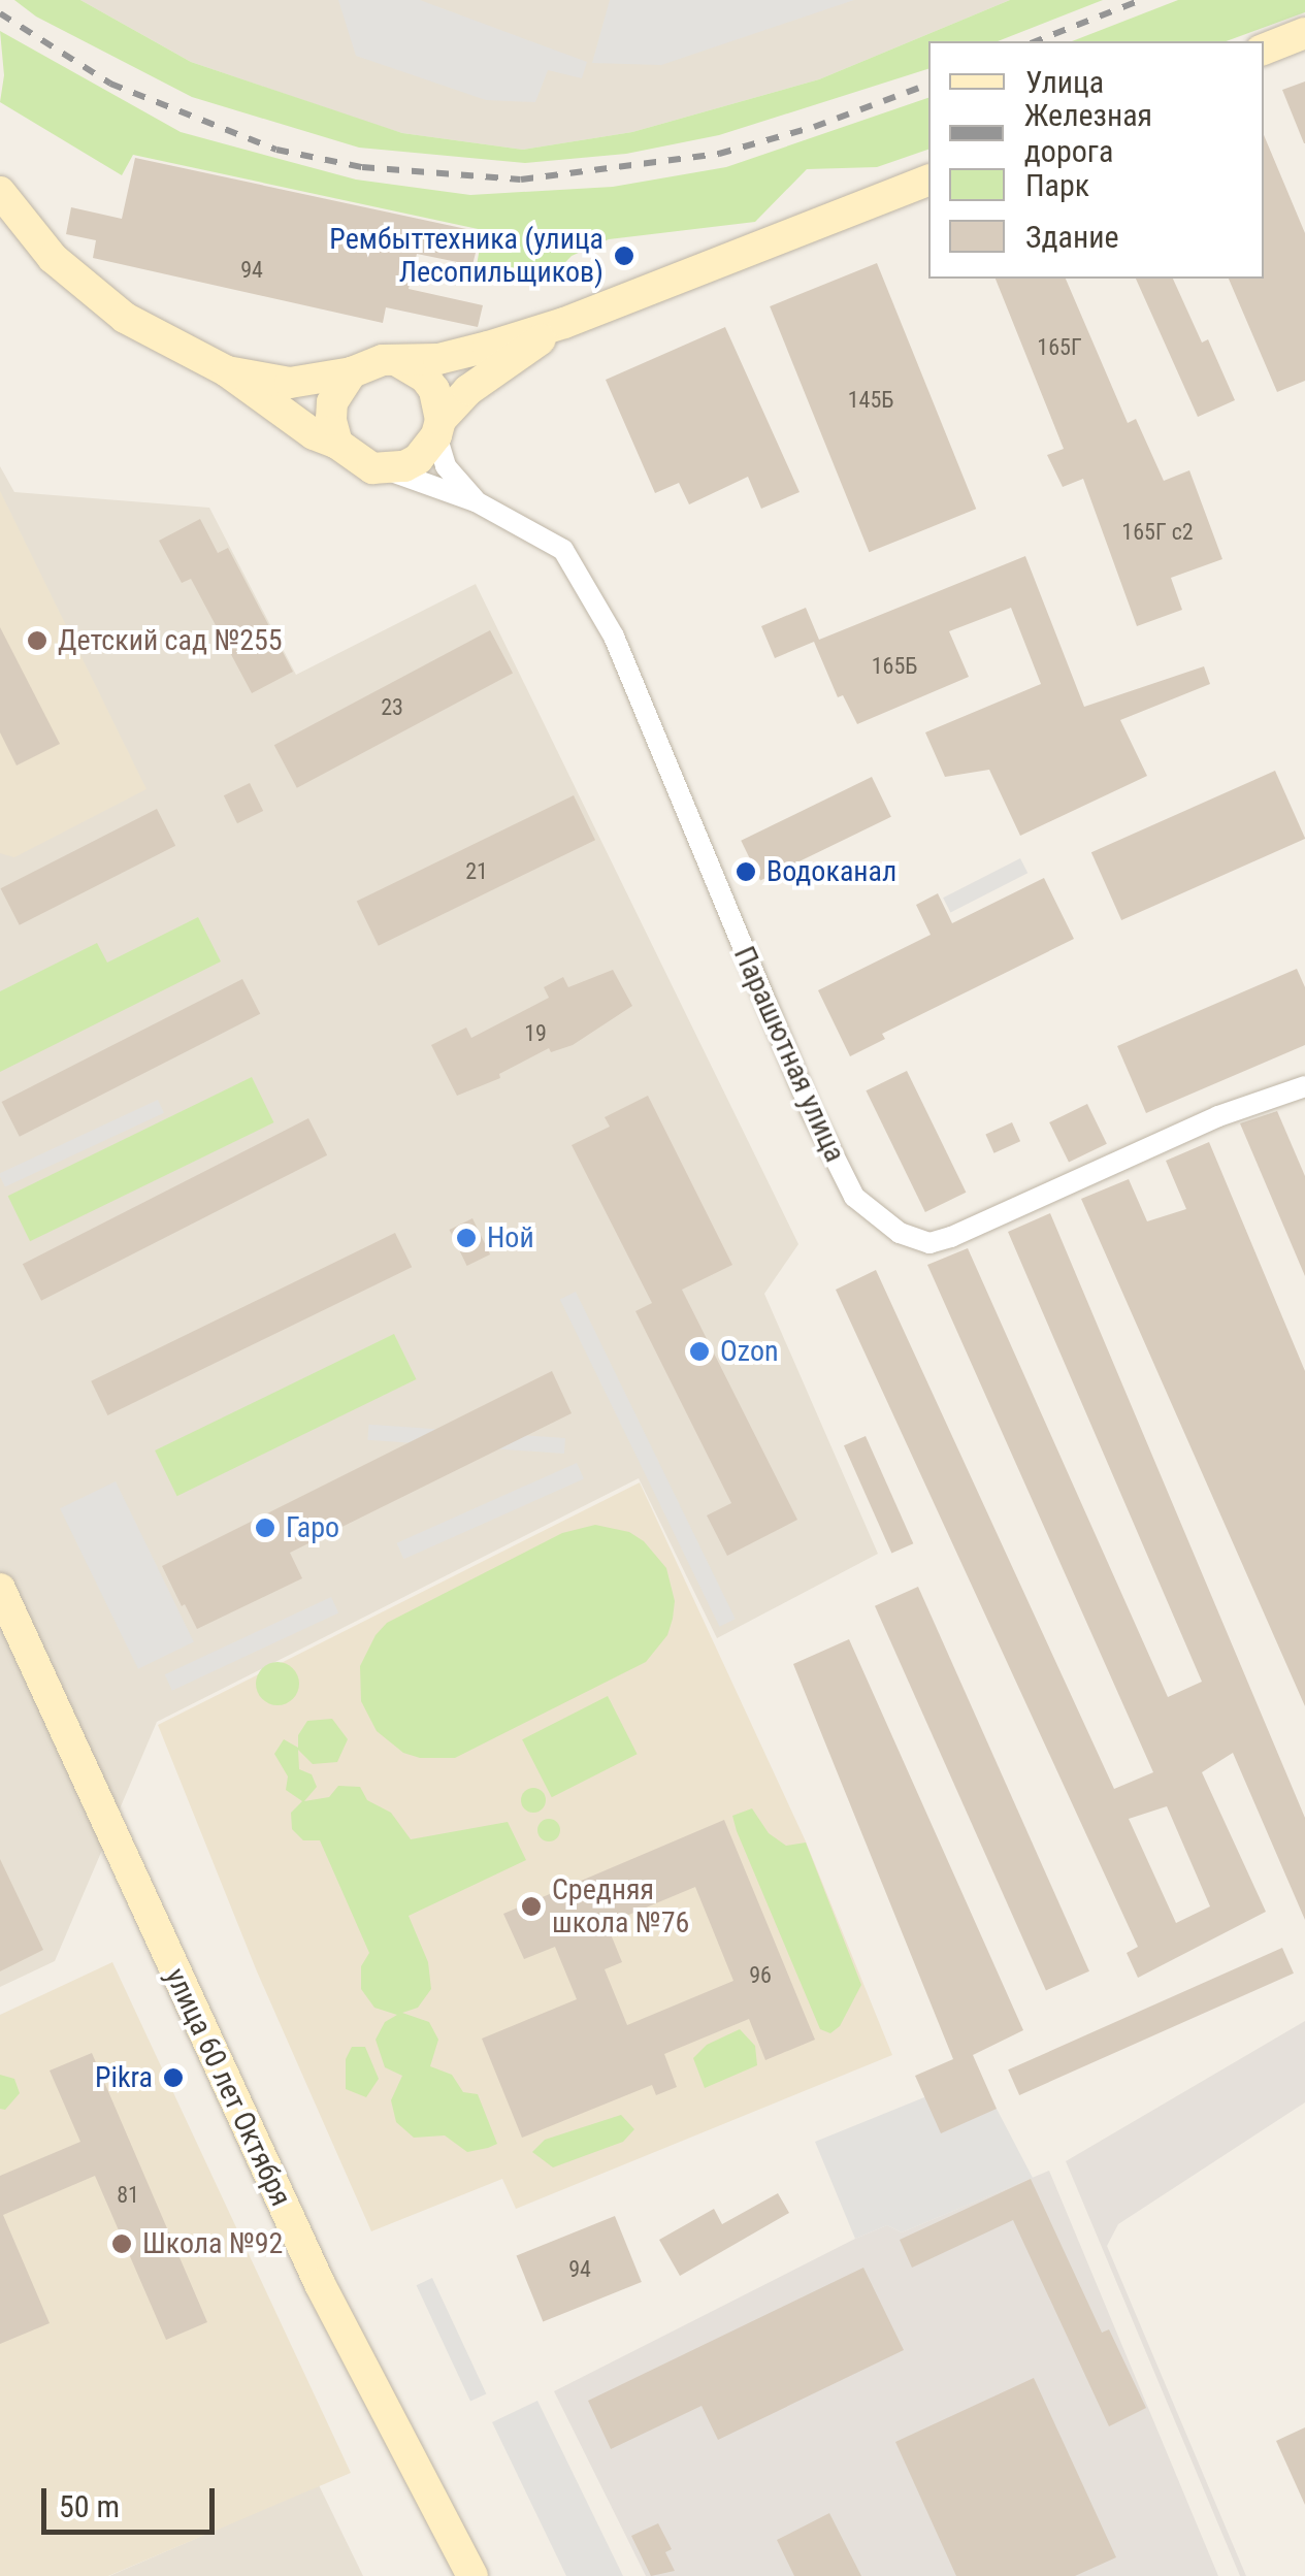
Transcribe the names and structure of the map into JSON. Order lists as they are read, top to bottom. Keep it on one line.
{"streets":{"main road":["улица 60 лет Октября"],"street":["Парашютная улица"]},"places":["Рембыттехника (улица Лесопильщиков)","Детский сад №255","Водоканал","Ной","Ozon","Гаро","Средняя школа №76","Pikra","Школа №92"],"house_numbers":["94","165Г","145Б","165Г с2","165Б","23","21","19","96","81","94"],"legend":["Улица","Железная дорога","Парк","Здание"],"scale_bar":"50 m"}
